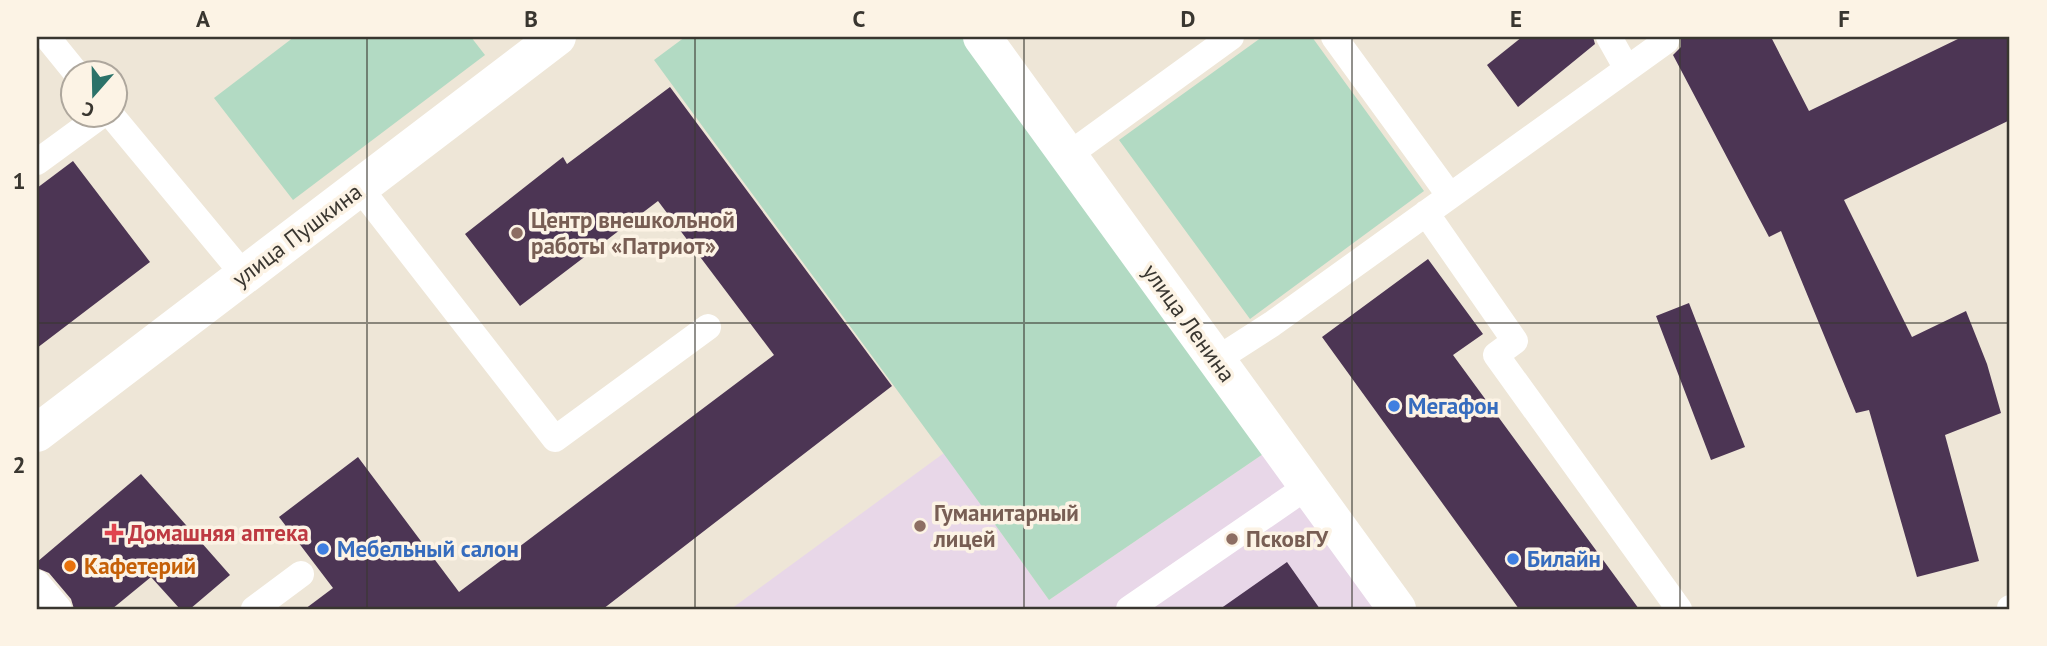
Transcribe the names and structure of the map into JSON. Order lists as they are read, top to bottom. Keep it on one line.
{"streets":{"street":["улица Пушкина","улица Ленина"]},"places":{"other":["Центр внешкольной работы «Патриот»","Мегафон","Гуманитарный лицей","ПсковГУ","Мебельный салон","Билайн","Кафетерий"],"health":["Домашняя аптека"]},"north":"bottom","grid":{"columns":["A","B","C","D","E","F"],"rows":["1","2"]}}
